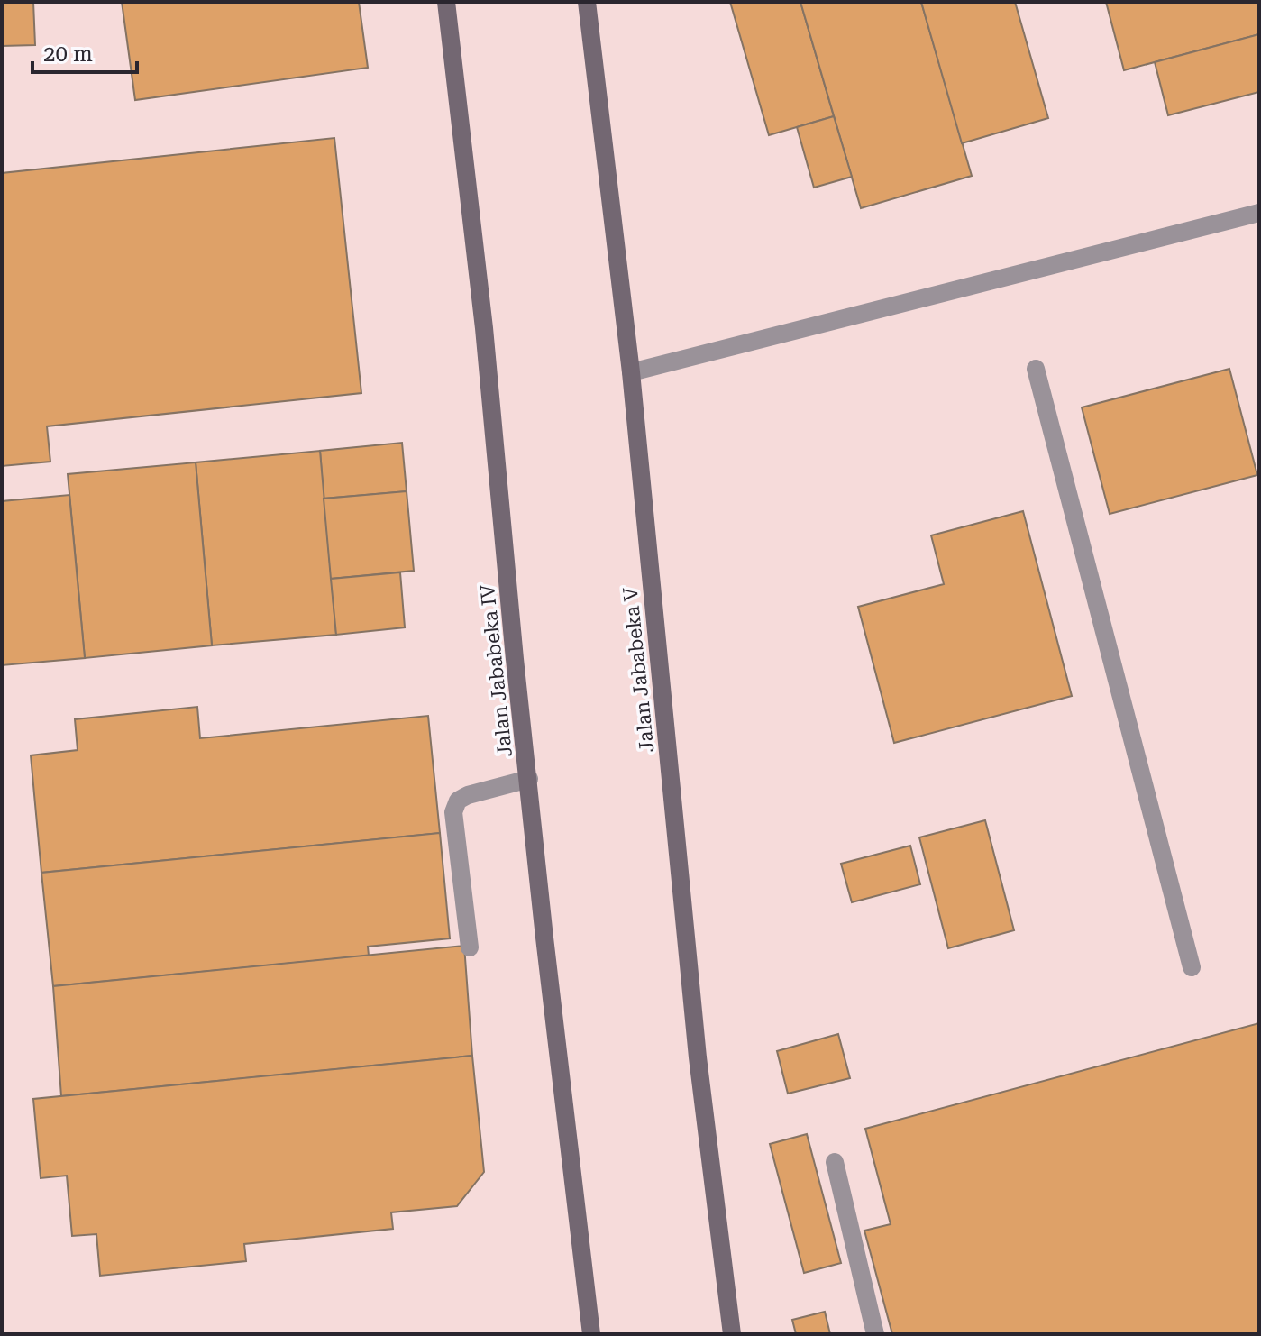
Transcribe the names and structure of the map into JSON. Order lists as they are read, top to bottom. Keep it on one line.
{"streets":{"street":["Jalan Jababeka V","Jalan Jababeka IV"]},"scale_bar":"20 m"}
